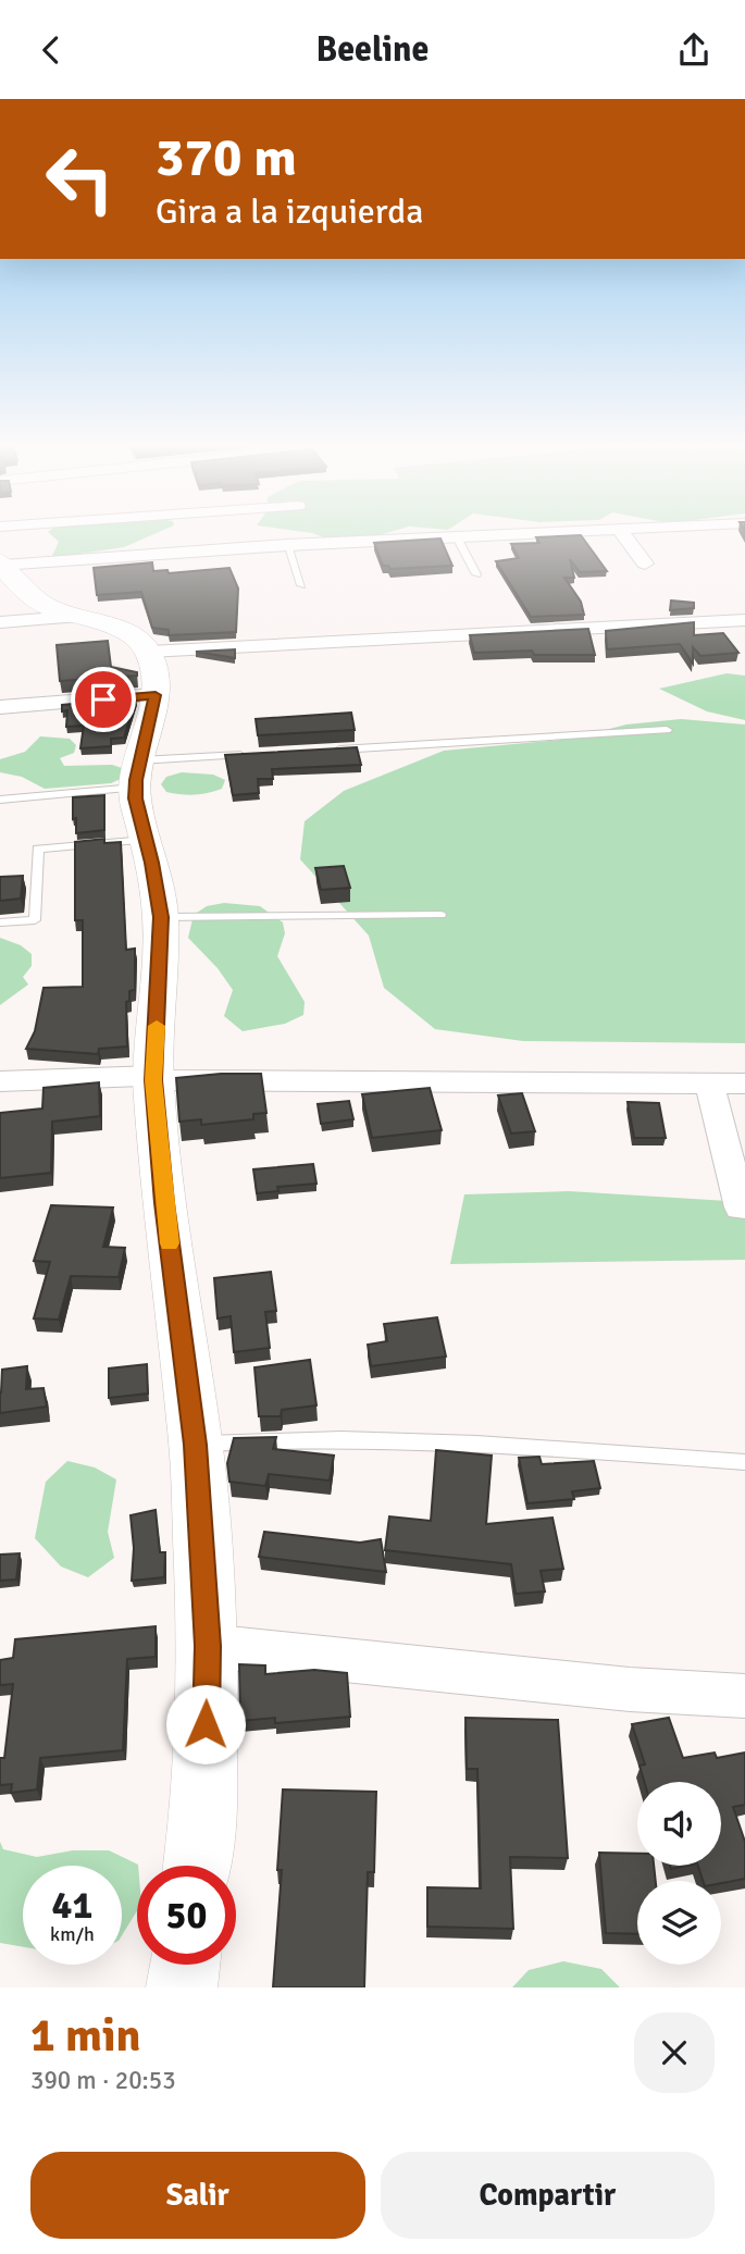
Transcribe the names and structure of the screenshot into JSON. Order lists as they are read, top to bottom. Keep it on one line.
{"page":{"header":"Beeline","turn":["370 m","Gira a la izquierda"],"speed":"41 km/h","limit":"50","heading":["1 min","390 m · 20:53"],"buttons":["Salir","Compartir"]}}
